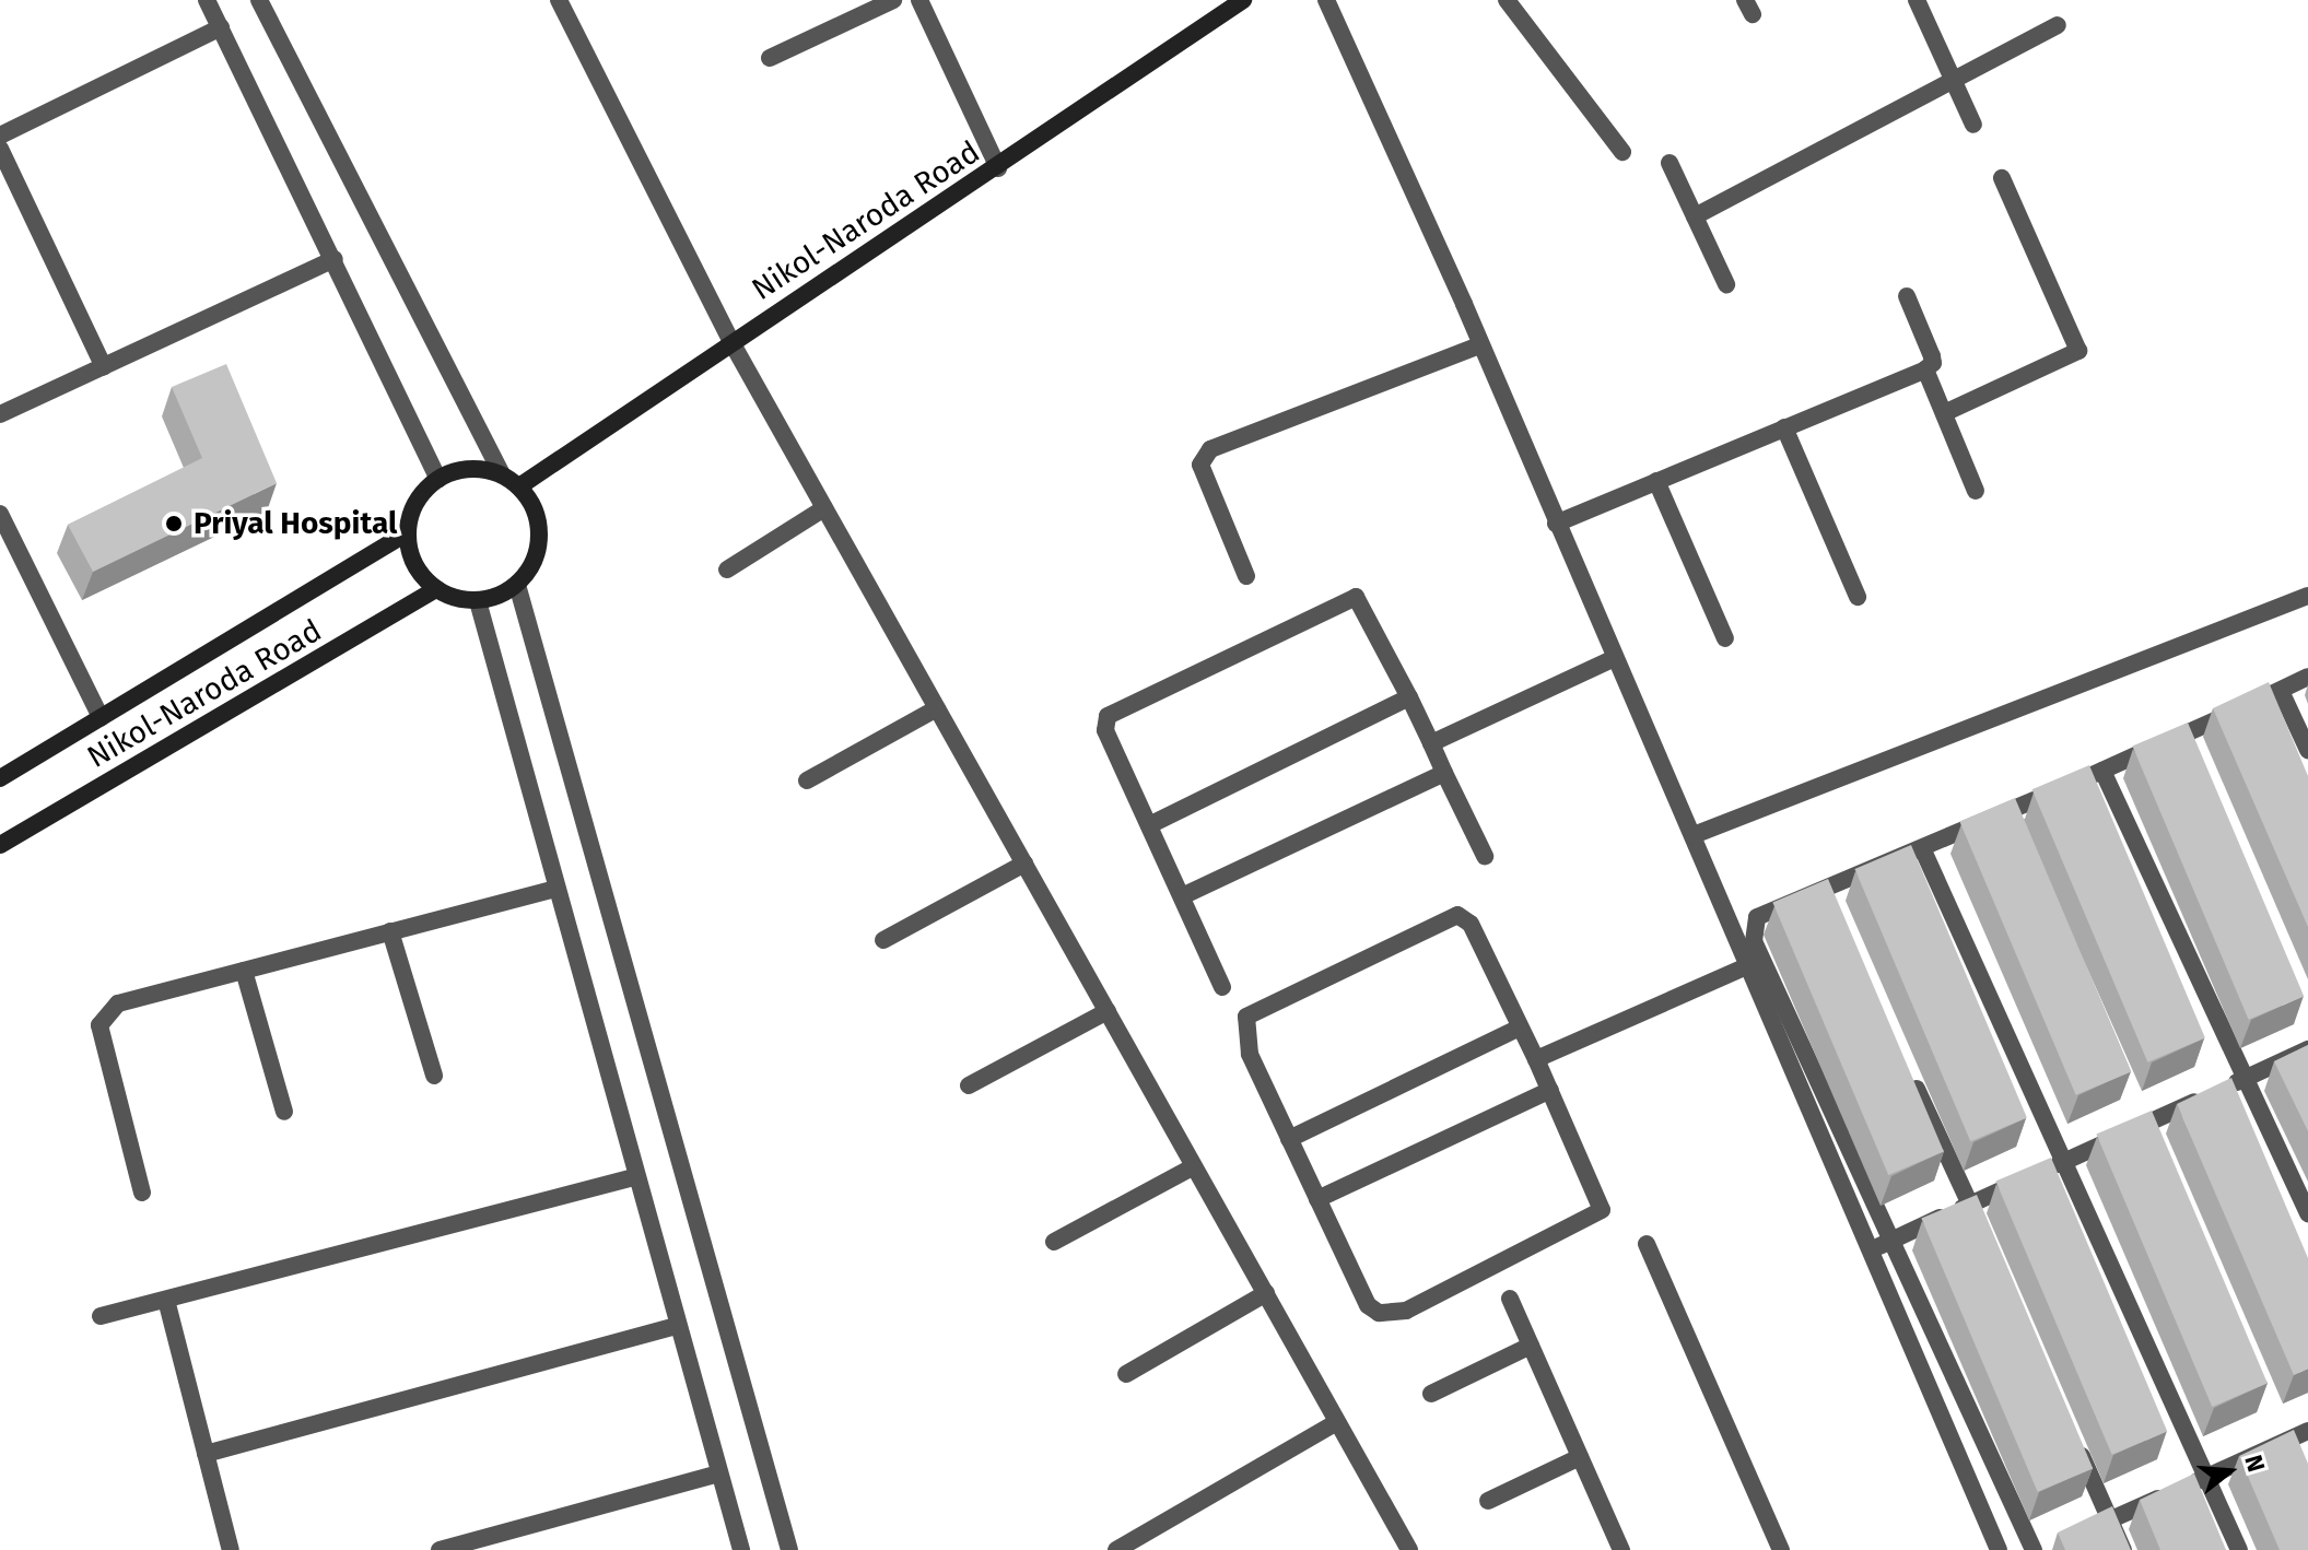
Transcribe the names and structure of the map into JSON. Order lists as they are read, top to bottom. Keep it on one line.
{"streets":{"main road":["Nikol-Naroda Road"]},"places":["Priyal Hospital"],"north":"right"}
